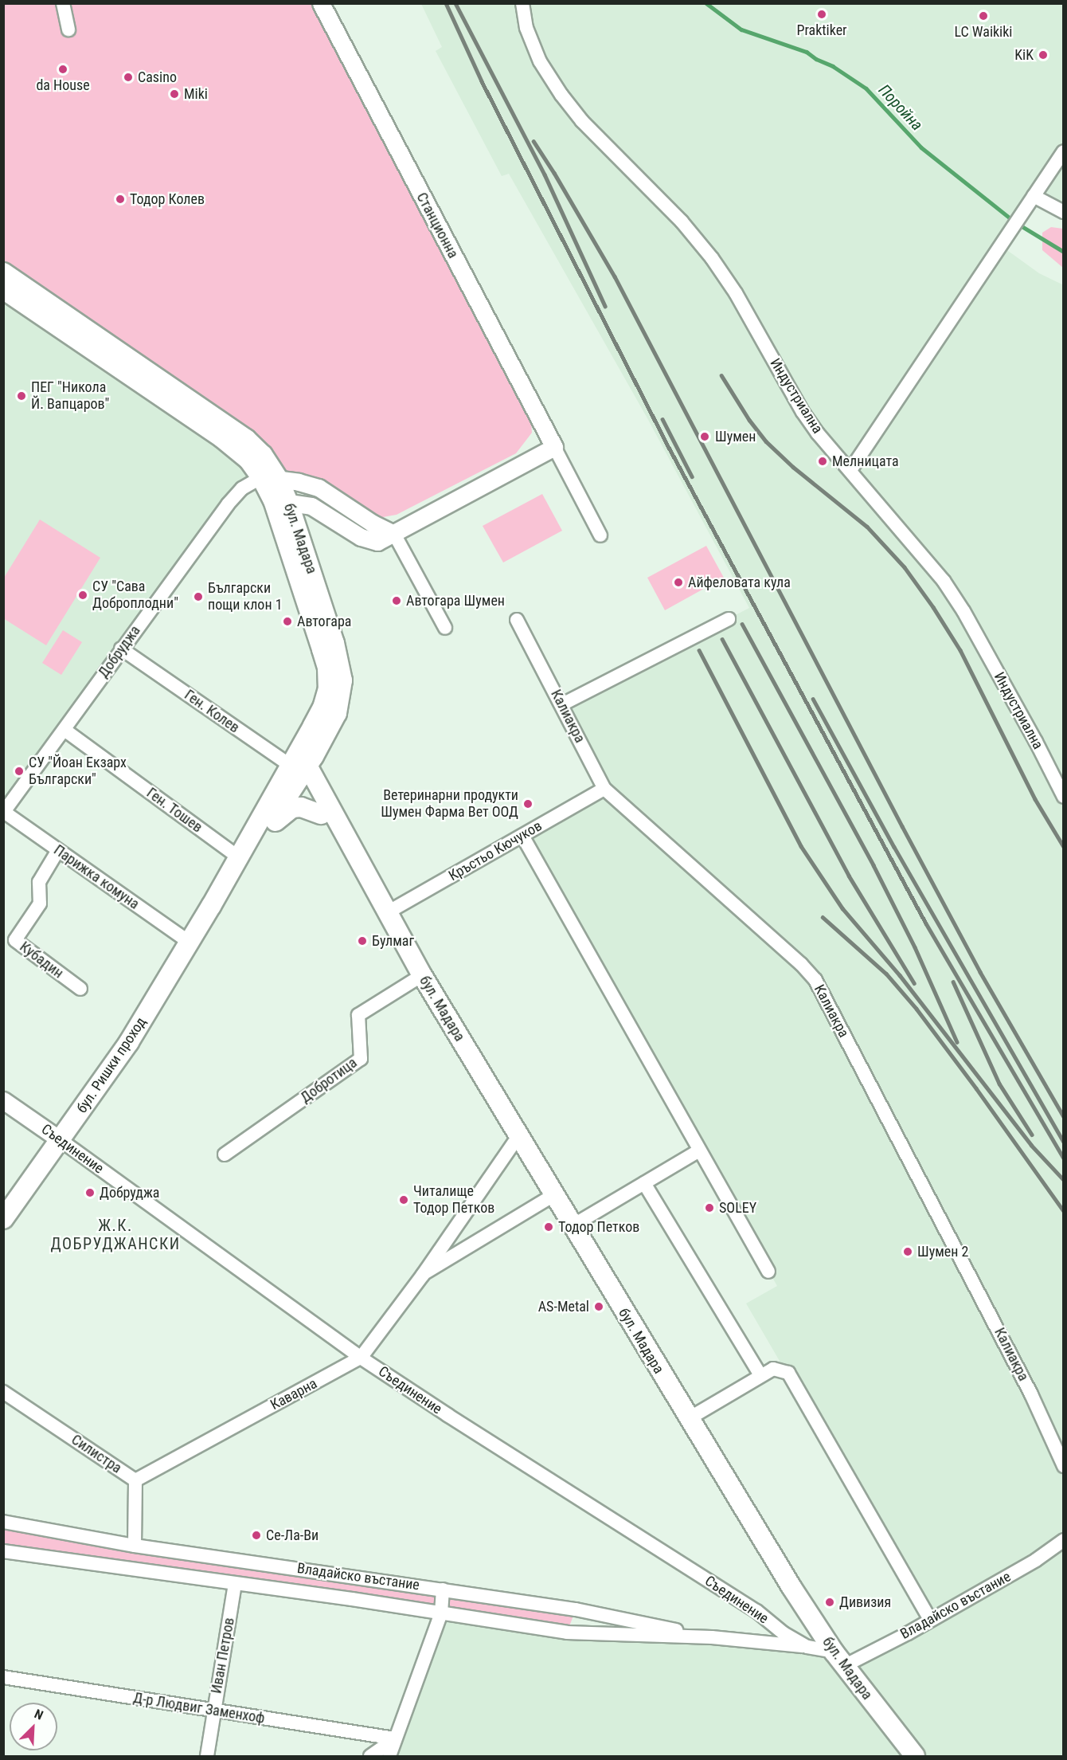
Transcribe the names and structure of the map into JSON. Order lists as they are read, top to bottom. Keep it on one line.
{"streets":{"main road":["бул. Мадара","бул. Ришки проход"],"street":["Станционна","Индустриална","Добруджа","Ген. Колев","Калиакра","Ген. Тошев","Кръстьо Кючуков","Парижка комуна","Кубадин","Добротица","Съединение","Каварна","Силистра","Владайско въстание","Иван Петров","Д-р Людвиг Заменхоф"]},"crossings":[["бул. Мадара","Добруджа"],["бул. Мадара","Ген. Колев"],["бул. Мадара","Кръстьо Кючуков"],["бул. Мадара","бул. Ришки проход"],["бул. Мадара","Добротица"],["бул. Мадара","Съединение"],["бул. Мадара","Каварна"],["бул. Мадара","Владайско въстание"],["Добруджа","Ген. Колев"],["Добруджа","Ген. Тошев"],["Добруджа","Парижка комуна"],["Ген. Колев","бул. Ришки проход"],["Калиакра","Кръстьо Кючуков"],["Ген. Тошев","бул. Ришки проход"],["Парижка комуна","Кубадин"],["Парижка комуна","бул. Ришки проход"],["бул. Ришки проход","Съединение"],["Съединение","Каварна"],["Съединение","Владайско въстание"],["Каварна","Силистра"],["Силистра","Владайско въстание"],["Владайско въстание","Иван Петров"],["Иван Петров","Д-р Людвиг Заменхоф"]],"districts":["Ж.К. ДОБРУДЖАНСКИ"],"water":["Поройна"],"places":["Praktiker","LC Waikiki","KiK","da House","Casino","Miki","Тодор Колев","ПЕГ \"Никола Й. Вапцаров\"","Шумен","Мелницата","Айфеловата кула","СУ \"Сава Доброплодни\"","Български пощи клон 1","Автогара Шумен","Автогара","СУ \"Йоан Екзарх Български\"","Ветеринарни продукти Шумен Фарма Вет ООД","Булмаг","Добруджа","Читалище Тодор Петков","SOLEY","Тодор Петков","Шумен 2","AS-Metal","Се-Ла-Ви","Дивизия"],"north":"top right"}
